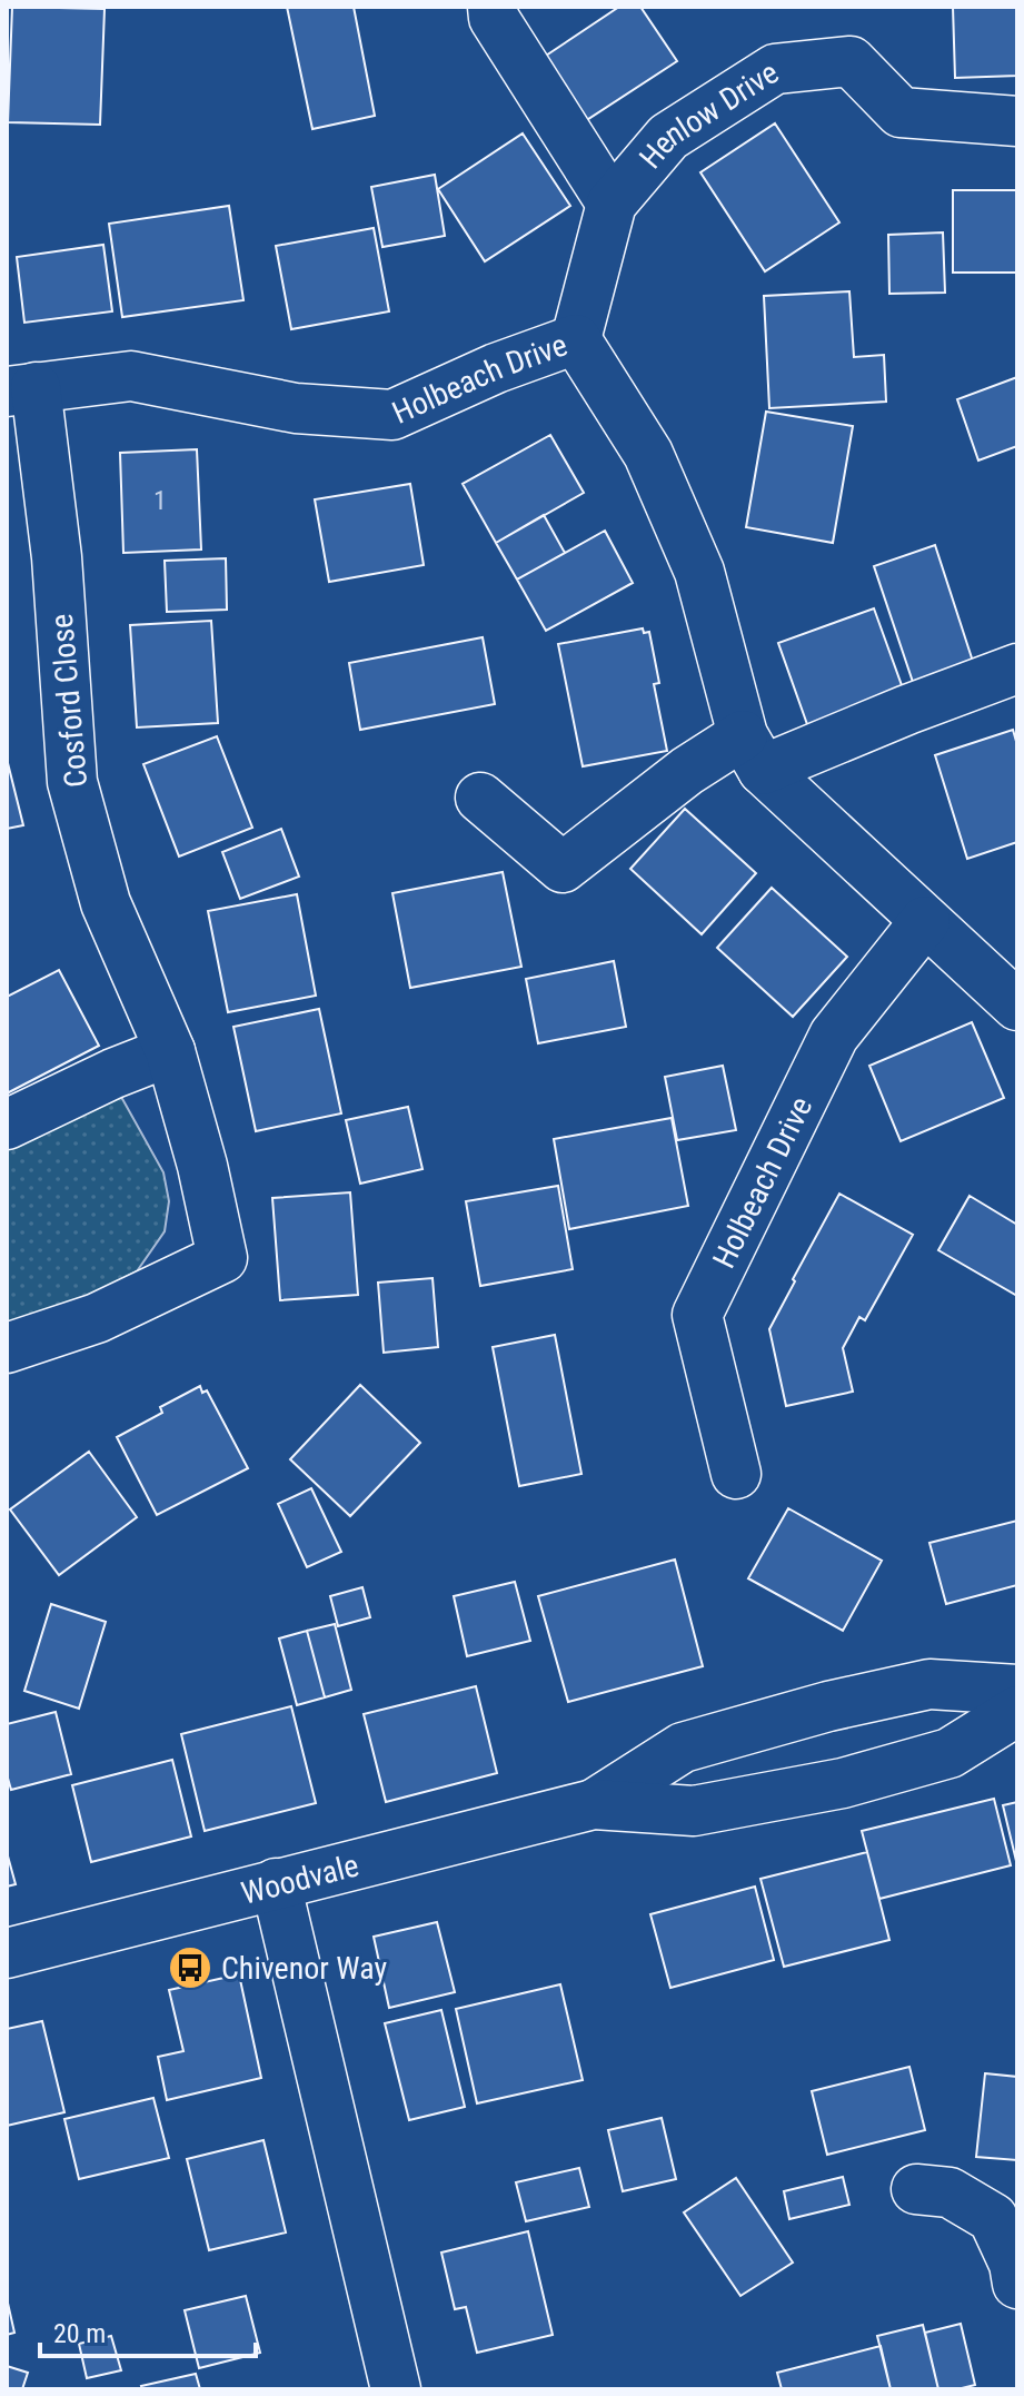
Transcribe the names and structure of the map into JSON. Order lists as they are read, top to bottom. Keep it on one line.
{"streets":{"street":["Henlow Drive","Holbeach Drive","Cosford Close","Woodvale"]},"crossings":[["Henlow Drive","Holbeach Drive"],["Holbeach Drive","Cosford Close"]],"places":{"bus stop":["Chivenor Way"]},"house_numbers":["1"],"scale_bar":"20 m"}
